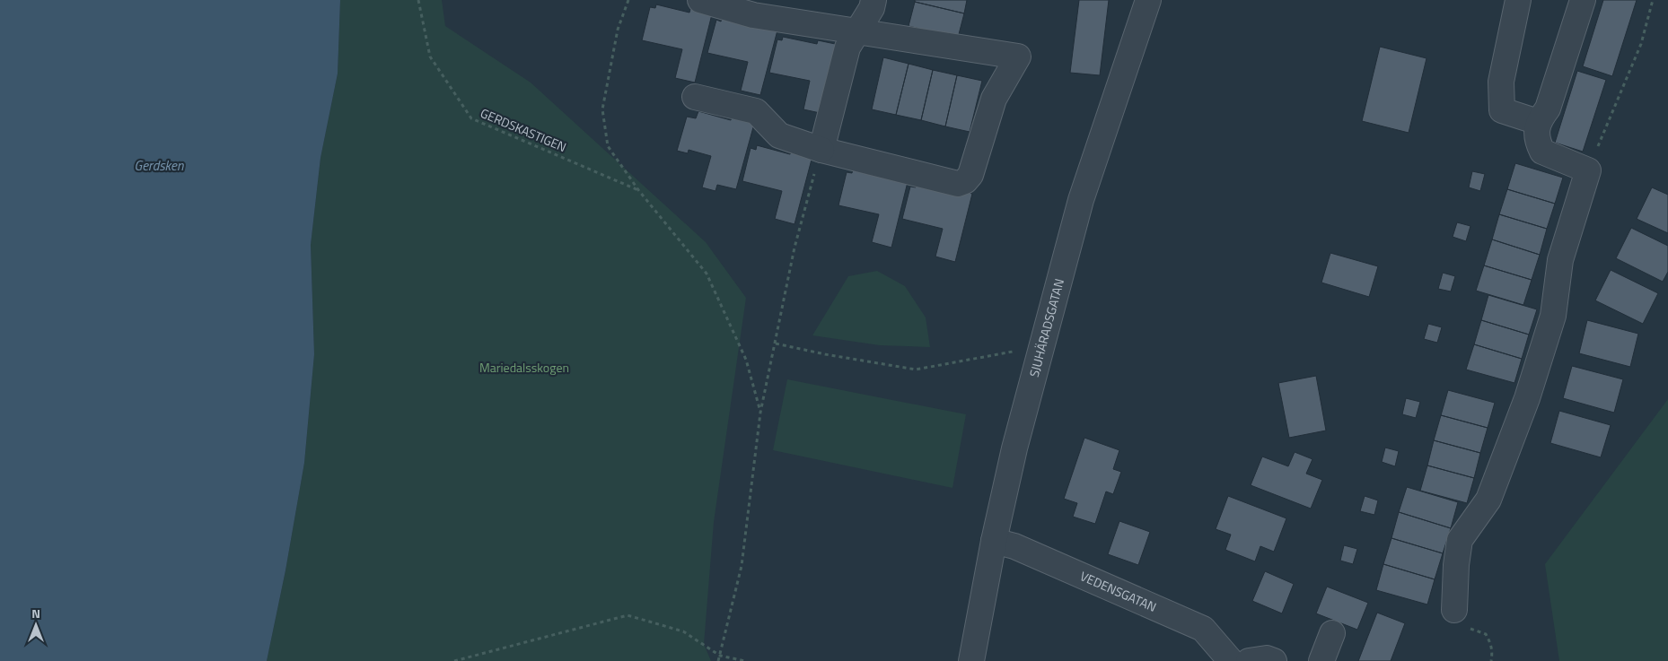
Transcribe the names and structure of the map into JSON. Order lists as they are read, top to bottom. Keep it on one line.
{"streets":{"street":["SJUHÄRADSGATAN","VEDENSGATAN"],"path":["GERDSKASTIGEN"]},"crossings":[["SJUHÄRADSGATAN","VEDENSGATAN"]],"water":["Gerdsken"],"parks":["Mariedalsskogen"],"north":"top"}
